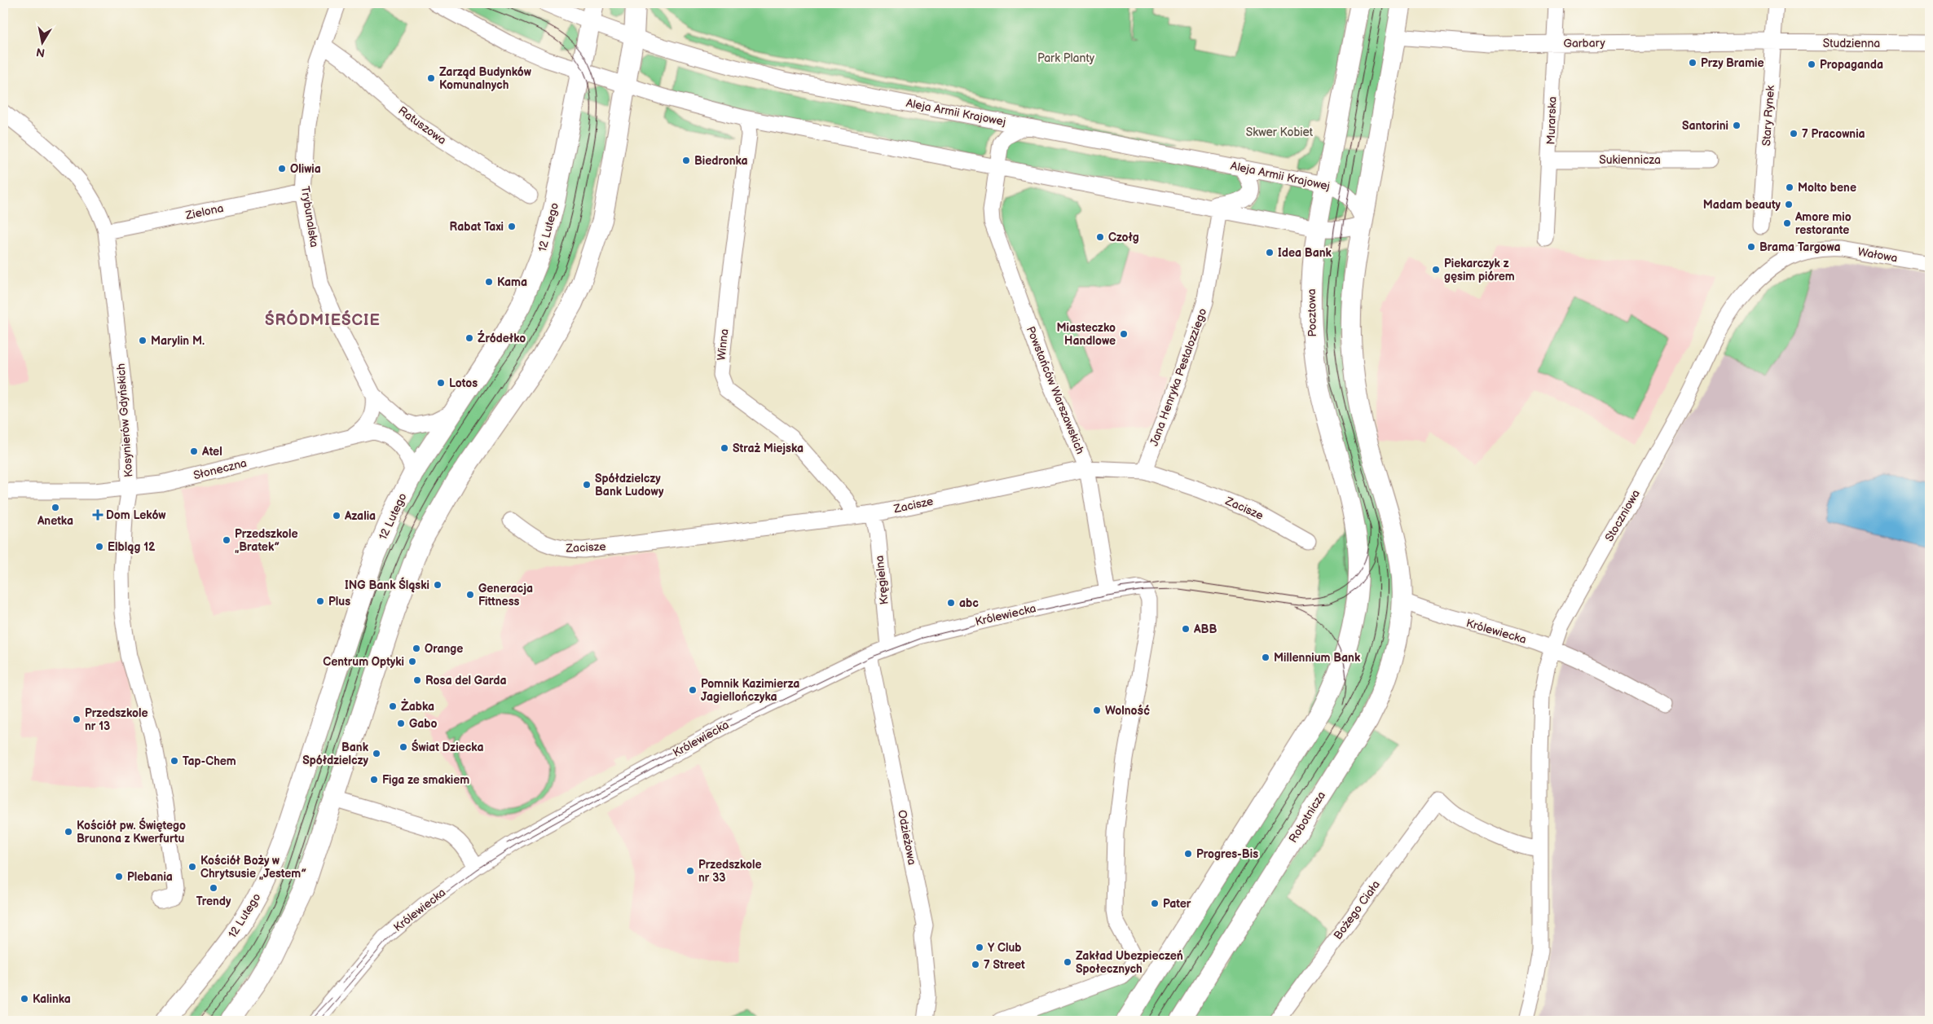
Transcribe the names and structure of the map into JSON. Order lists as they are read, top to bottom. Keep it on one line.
{"streets":{"main road":["12 Lutego","Pocztowa","Robotnicza"],"street":["Garbary","Studzienna","Aleja Armii Krajowej","Stary Rynek","Murarska","Ratuszowa","Sukiennicza","Zielona","Trybunalska","Wałowa","Winna","Jana Henryka Pestalozziego","Powstańców Warszawskich","Kosynierów Gdyńskich","Słoneczna","Zacisze","Stoczniowa","Kręgielna","Królewiecka","Odzieżowa","Bożego Ciała"]},"crossings":[["Garbary","Studzienna"],["Garbary","Stary Rynek"],["Garbary","Murarska"],["Studzienna","Stary Rynek"],["Aleja Armii Krajowej","12 Lutego"],["Aleja Armii Krajowej","Pocztowa"],["Aleja Armii Krajowej","Powstańców Warszawskich"],["Murarska","Sukiennicza"],["Ratuszowa","Trybunalska"],["Zielona","Trybunalska"],["Zielona","Kosynierów Gdyńskich"],["12 Lutego","Słoneczna"],["Wałowa","Stoczniowa"],["Winna","Zacisze"],["Jana Henryka Pestalozziego","Zacisze"],["Powstańców Warszawskich","Zacisze"],["Powstańców Warszawskich","Królewiecka"],["Kosynierów Gdyńskich","Słoneczna"],["Zacisze","Kręgielna"],["Stoczniowa","Królewiecka"],["Stoczniowa","Bożego Ciała"],["Kręgielna","Królewiecka"],["Królewiecka","Robotnicza"],["Królewiecka","Odzieżowa"]],"districts":["ŚRÓDMIEŚCIE"],"parks":["Park Planty","Skwer Kobiet"],"places":{"other":["Przy Bramie","Propaganda","Zarząd Budynków Komunalnych","Santorini","7 Pracownia","Biedronka","Oliwia","Molto bene","Madam beauty","Amore mio restorante","Rabat Taxi","Czołg","Brama Targowa","Idea Bank","Piekarczyk z gęsim piórem","Kama","Miasteczko Handlowe","Źródełko","Marylin M.","Lotos","Straż Miejska","Atel","Spółdzielczy Bank Ludowy","Anetka","Azalia","Przedszkole „Bratek”","Elbląg 12","ING Bank Śląski","Generacja Fittness","Plus","abc","ABB","Orange","Millennium Bank","Centrum Optyki","Rosa del Garda","Pomnik Kazimierza Jagiellończyka","Żabka","Wolność","Przedszkole nr 13","Gabo","Świat Dziecka","Bank Spółdzielczy","Tap-Chem","Figa ze smakiem","Kościół pw. Świętego Brunona z Kwerfurtu","Progres-Bis","Kościół Boży w Chrytsusie „Jestem”","Przedszkole nr 33","Plebania","Trendy","Pater","Y Club","Zakład Ubezpieczeń Społecznych","7 Street","Kalinka"],"health":["Dom Leków"]},"north":"bottom"}
